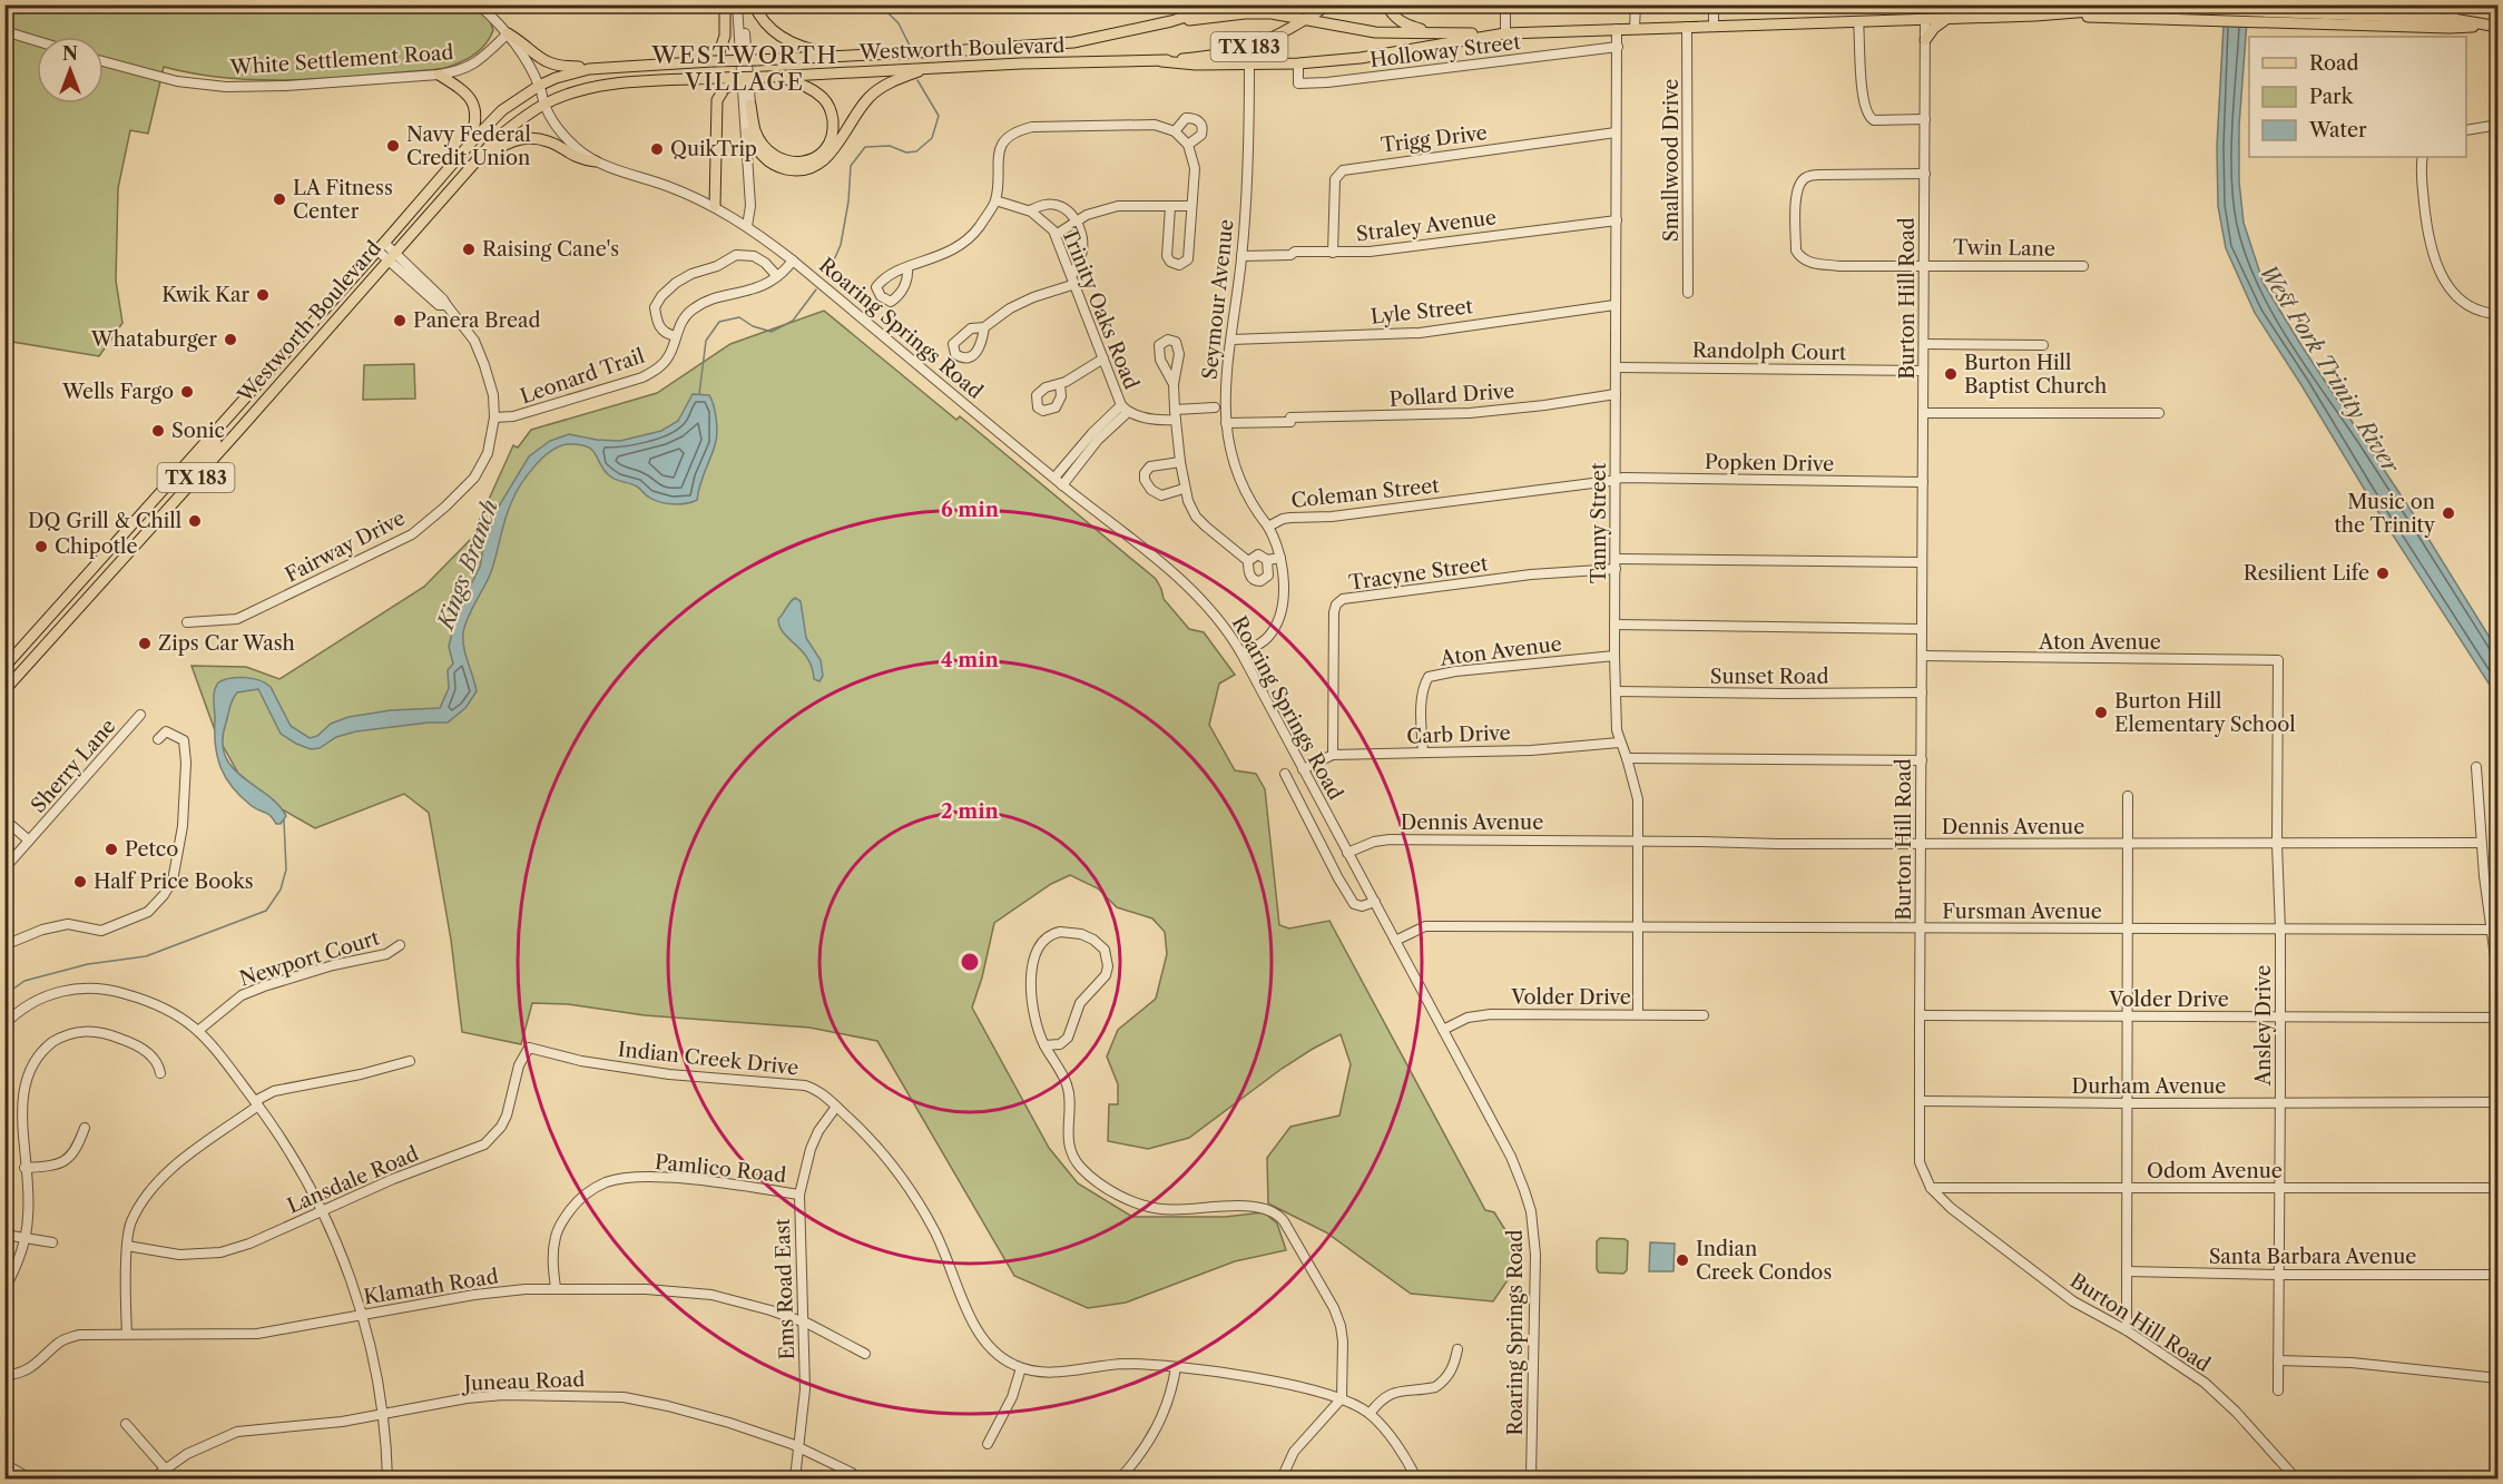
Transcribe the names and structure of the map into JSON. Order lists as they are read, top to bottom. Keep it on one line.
{"streets":{"main road":["TX 183","Westworth Boulevard"],"street":["Holloway Street","White Settlement Road","Trigg Drive","Smallwood Drive","Straley Avenue","Twin Lane","Burton Hill Road","Seymour Avenue","Trinity Oaks Road","Lyle Street","Roaring Springs Road","Randolph Court","Leonard Trail","Pollard Drive","Popken Drive","Coleman Street","Tanny Street","Fairway Drive","Tracyne Street","Aton Avenue","Sunset Road","Carb Drive","Sherry Lane","Dennis Avenue","Fursman Avenue","Newport Court","Volder Drive","Ansley Drive","Indian Creek Drive","Durham Avenue","Pamlico Road","Odom Avenue","Lansdale Road","Santa Barbara Avenue","Klamath Road","Ems Road East","Juneau Road"]},"crossings":[["Westworth Boulevard","Roaring Springs Road"],["Westworth Boulevard","Fairway Drive"],["Holloway Street","Tanny Street"],["White Settlement Road","Roaring Springs Road"],["Trigg Drive","Straley Avenue"],["Trigg Drive","Tanny Street"],["Straley Avenue","Seymour Avenue"],["Straley Avenue","Tanny Street"],["Twin Lane","Burton Hill Road"],["Burton Hill Road","Randolph Court"],["Burton Hill Road","Popken Drive"],["Burton Hill Road","Aton Avenue"],["Burton Hill Road","Sunset Road"],["Burton Hill Road","Dennis Avenue"],["Burton Hill Road","Fursman Avenue"],["Burton Hill Road","Volder Drive"],["Burton Hill Road","Durham Avenue"],["Burton Hill Road","Odom Avenue"],["Seymour Avenue","Lyle Street"],["Seymour Avenue","Pollard Drive"],["Seymour Avenue","Coleman Street"],["Lyle Street","Tanny Street"],["Roaring Springs Road","Leonard Trail"],["Roaring Springs Road","Coleman Street"],["Roaring Springs Road","Carb Drive"],["Roaring Springs Road","Dennis Avenue"],["Roaring Springs Road","Fursman Avenue"],["Roaring Springs Road","Volder Drive"],["Randolph Court","Tanny Street"],["Leonard Trail","Fairway Drive"],["Pollard Drive","Tanny Street"],["Popken Drive","Coleman Street"],["Popken Drive","Tanny Street"],["Coleman Street","Tanny Street"],["Tanny Street","Tracyne Street"],["Tanny Street","Aton Avenue"],["Tanny Street","Sunset Road"],["Tanny Street","Carb Drive"],["Tanny Street","Dennis Avenue"],["Tanny Street","Fursman Avenue"],["Tanny Street","Volder Drive"],["Tracyne Street","Carb Drive"],["Aton Avenue","Carb Drive"],["Aton Avenue","Ansley Drive"],["Dennis Avenue","Ansley Drive"],["Fursman Avenue","Ansley Drive"],["Volder Drive","Ansley Drive"],["Ansley Drive","Durham Avenue"],["Ansley Drive","Odom Avenue"],["Ansley Drive","Santa Barbara Avenue"],["Indian Creek Drive","Lansdale Road"],["Indian Creek Drive","Ems Road East"],["Pamlico Road","Klamath Road"],["Pamlico Road","Ems Road East"],["Klamath Road","Ems Road East"],["Ems Road East","Juneau Road"]],"districts":["WESTWORTH VILLAGE"],"water":["West Fork Trinity River","Kings Branch"],"places":["Navy Federal Credit Union","QuikTrip","LA Fitness Center","Raising Cane's","Kwik Kar","Panera Bread","Whataburger","Burton Hill Baptist Church","Wells Fargo","Sonic","Music on the Trinity","DQ Grill & Chill","Chipotle","Resilient Life","Zips Car Wash","Burton Hill Elementary School","Petco","Half Price Books","Indian Creek Condos"],"legend":["Road","Park","Water"],"north":"top","rings":["6 min","4 min","2 min"]}
